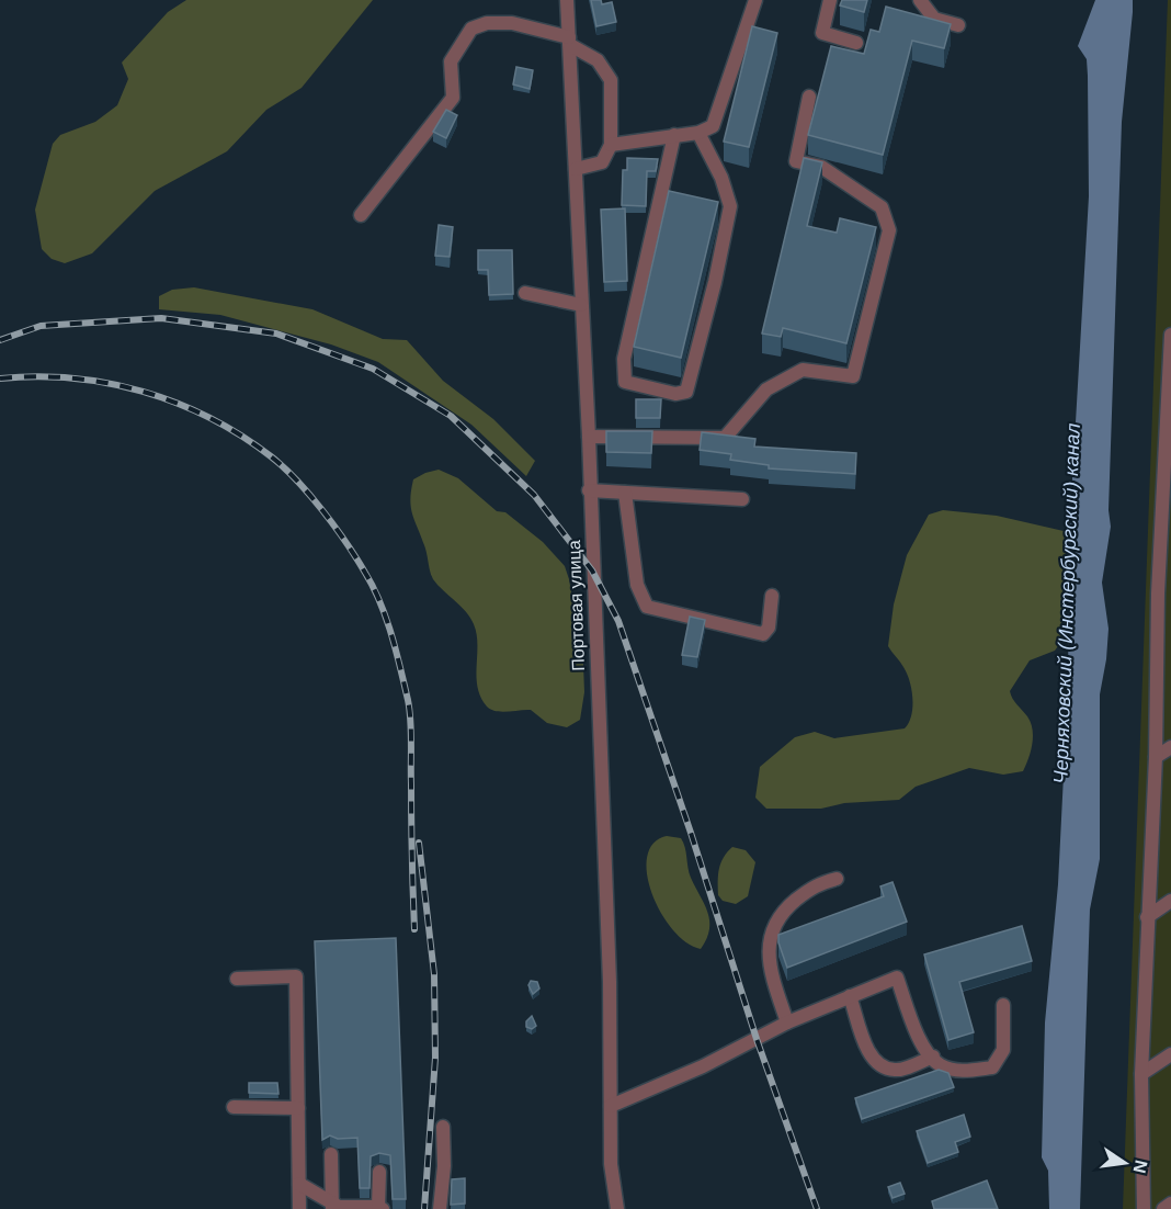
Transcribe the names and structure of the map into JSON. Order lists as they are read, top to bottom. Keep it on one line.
{"streets":{"street":["Портовая улица"]},"water":["Черняховский (Инстербургский) канал"],"north":"right"}
